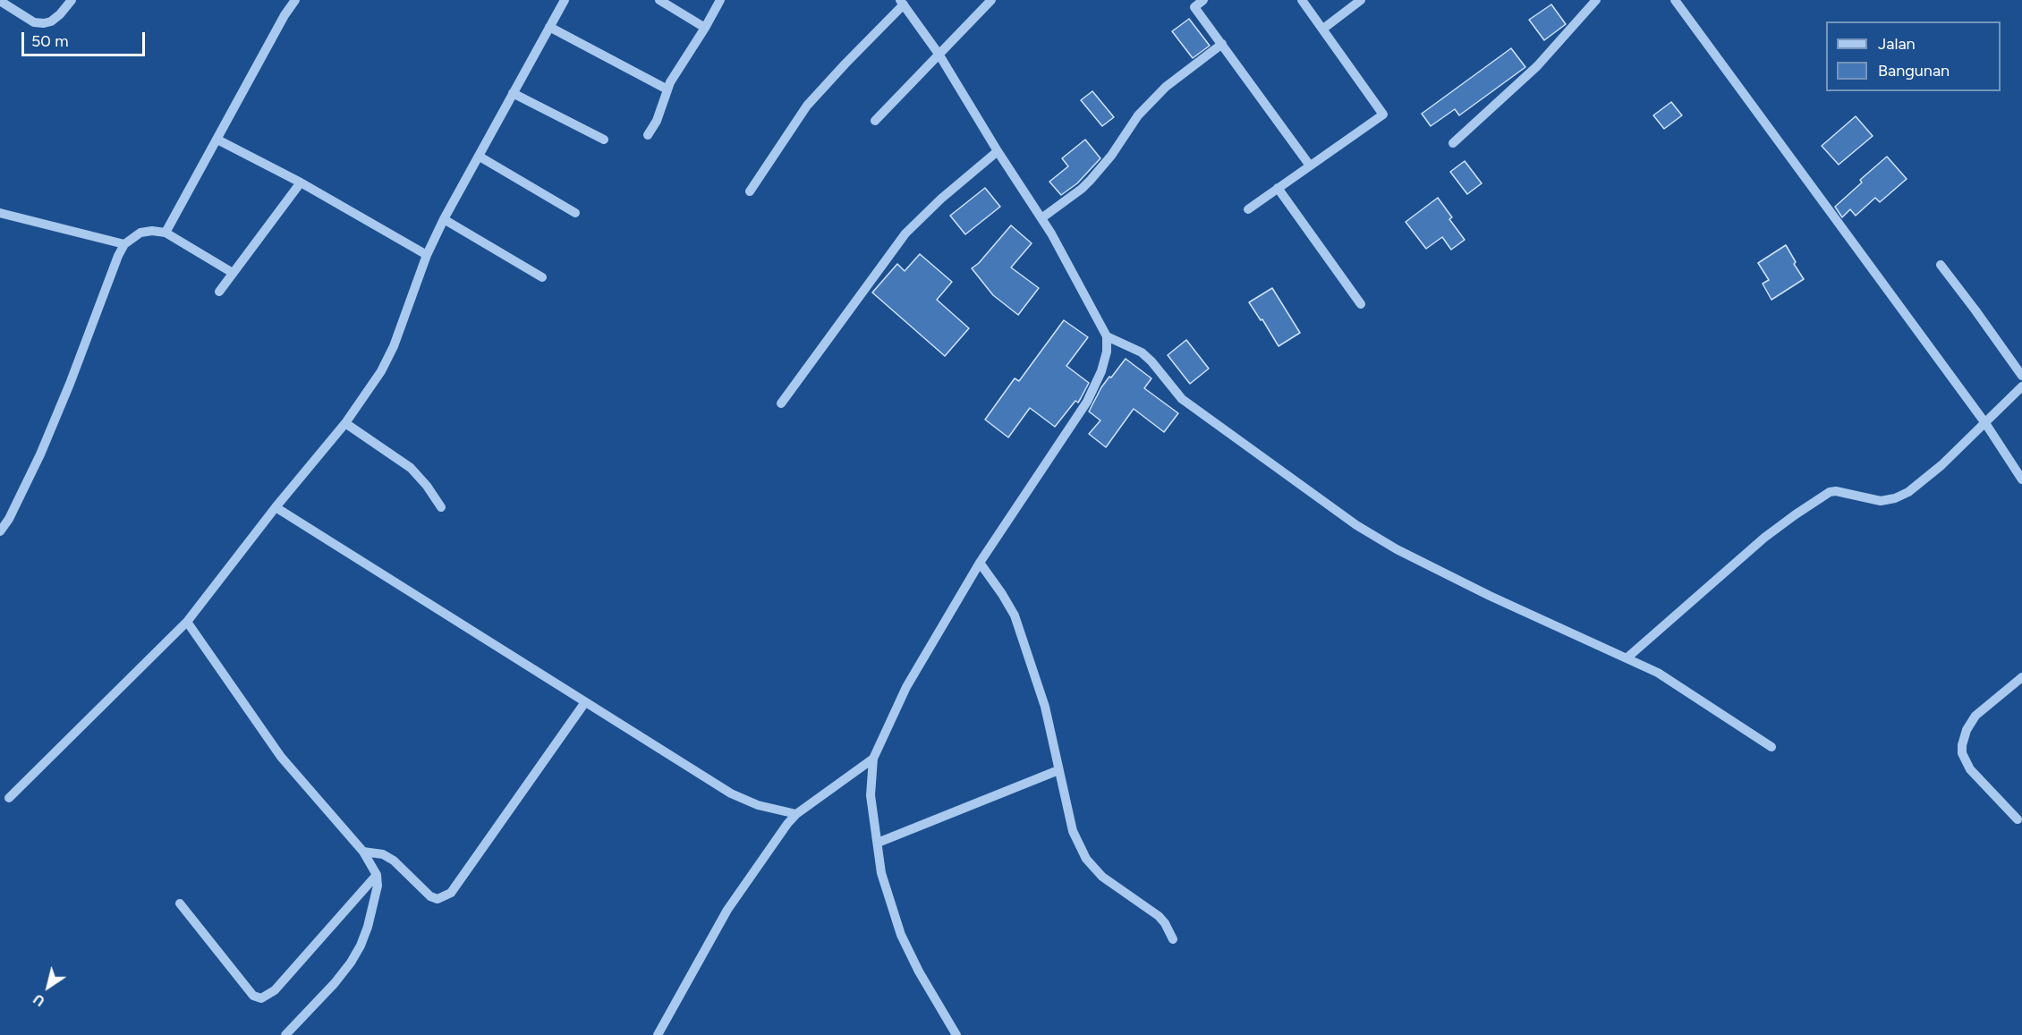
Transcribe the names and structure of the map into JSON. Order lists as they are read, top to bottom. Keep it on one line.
{"legend":["Jalan","Bangunan"],"scale_bar":"50 m","north":"bottom left"}
